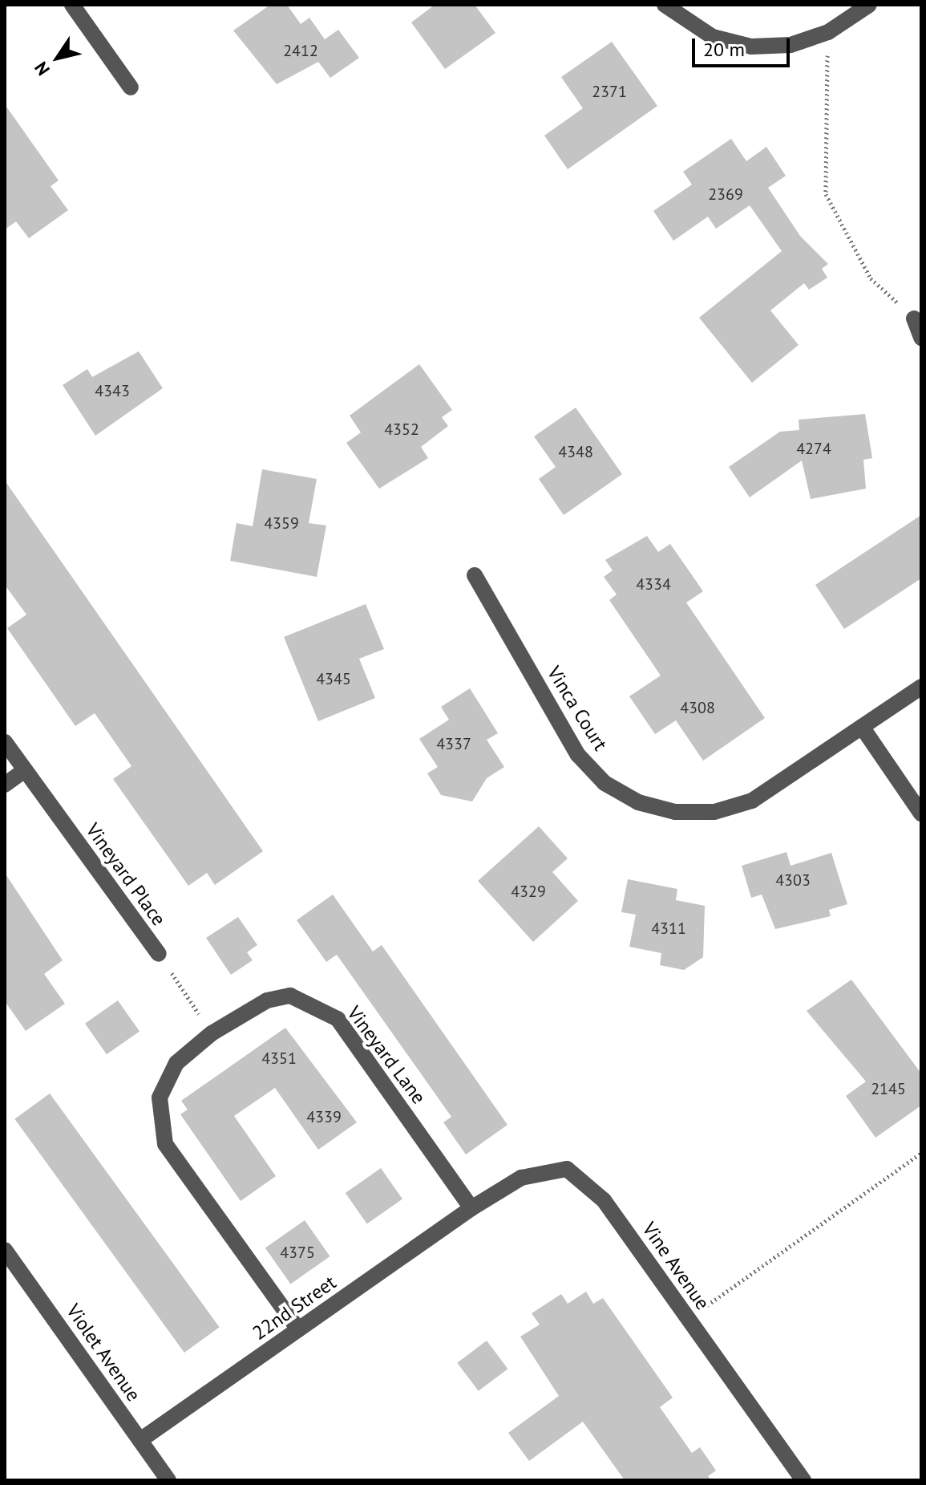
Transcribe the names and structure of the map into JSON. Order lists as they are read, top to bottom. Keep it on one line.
{"streets":{"street":["Vinca Court","Vineyard Place","Vineyard Lane","Vine Avenue","22nd Street","Violet Avenue"]},"crossings":[["Vineyard Place","Vineyard Lane"],["Vineyard Lane","Vine Avenue"],["Vineyard Lane","22nd Street"],["Vine Avenue","22nd Street"],["22nd Street","Violet Avenue"]],"house_numbers":["2412","2371","2369","4343","4352","4274","4348","4359","4334","4345","4308","4337","4303","4329","4311","4351","2145","4339","4375"],"scale_bar":"20 m","north":"bottom left"}
